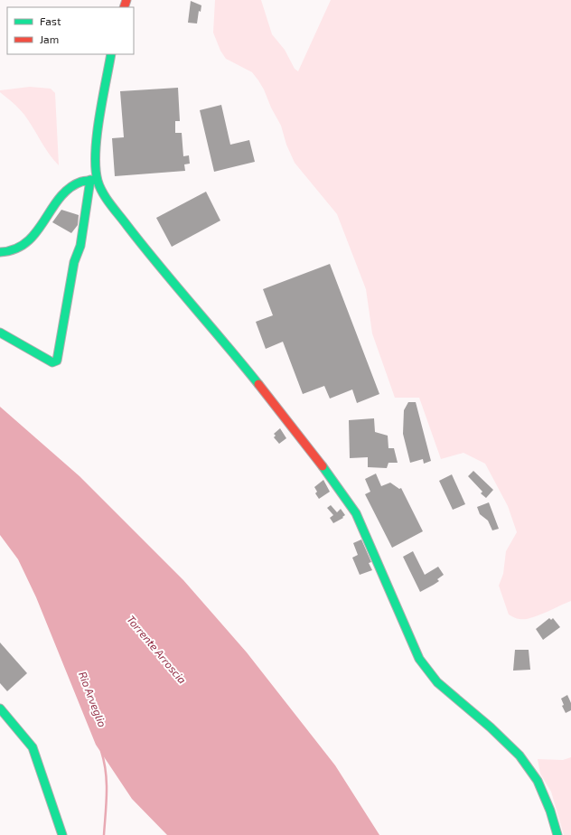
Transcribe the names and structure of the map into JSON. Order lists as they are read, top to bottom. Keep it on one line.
{"water":["Torrente Arroscia","Rio Arveglio"],"legend":["Fast","Jam"]}
